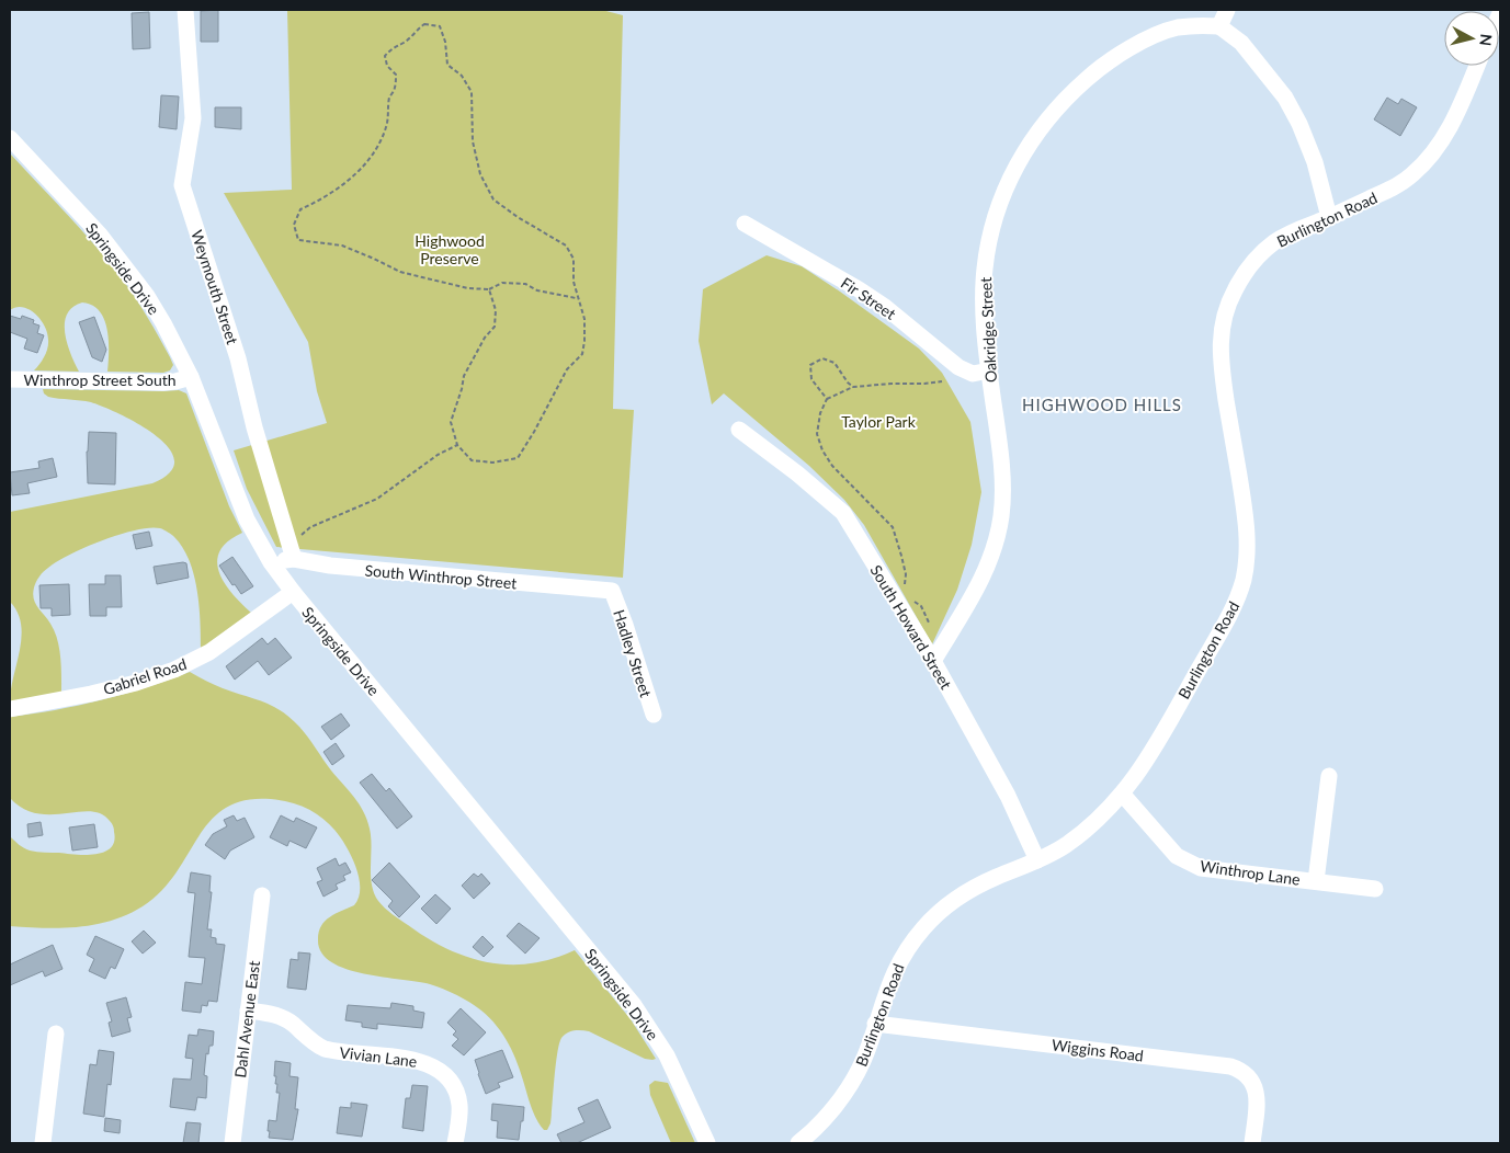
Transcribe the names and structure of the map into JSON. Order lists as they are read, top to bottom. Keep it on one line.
{"streets":{"street":["Burlington Road","Springside Drive","Weymouth Street","Fir Street","Oakridge Street","Winthrop Street South","South Winthrop Street","South Howard Street","Hadley Street","Gabriel Road","Winthrop Lane","Dahl Avenue East","Wiggins Road","Vivian Lane"]},"crossings":[["Burlington Road","South Howard Street"],["Burlington Road","Winthrop Lane"],["Burlington Road","Wiggins Road"],["Springside Drive","Winthrop Street South"],["Springside Drive","South Winthrop Street"],["Springside Drive","Gabriel Road"],["Weymouth Street","South Winthrop Street"],["Fir Street","Oakridge Street"],["Oakridge Street","South Howard Street"],["South Winthrop Street","Hadley Street"],["Dahl Avenue East","Vivian Lane"]],"districts":["HIGHWOOD HILLS"],"parks":["Highwood Preserve","Taylor Park"],"north":"right"}
